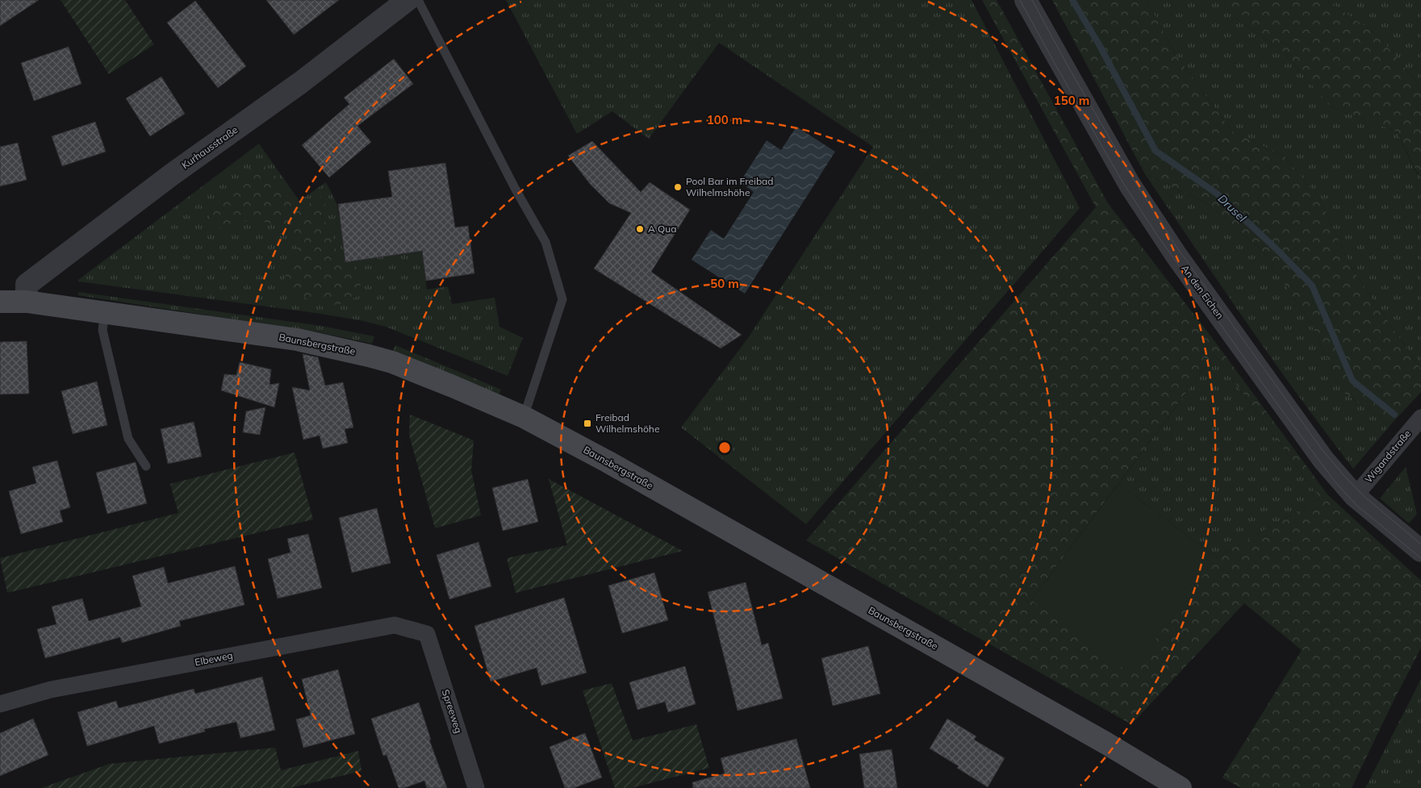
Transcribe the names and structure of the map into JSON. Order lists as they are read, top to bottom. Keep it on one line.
{"streets":{"main road":["Baunsbergstraße"],"street":["Kurhausstraße","An den Eichen","Wigandstraße","Elbeweg","Spreeweg"]},"crossings":[["Kurhausstraße","Baunsbergstraße"],["An den Eichen","Wigandstraße"],["Elbeweg","Spreeweg"]],"water":["Drusel"],"places":{"other":["Pool Bar im Freibad Wilhelmshöhe","A Qua"],"transit":["Freibad Wilhelmshöhe"]},"rings":["150 m","100 m","50 m"]}
